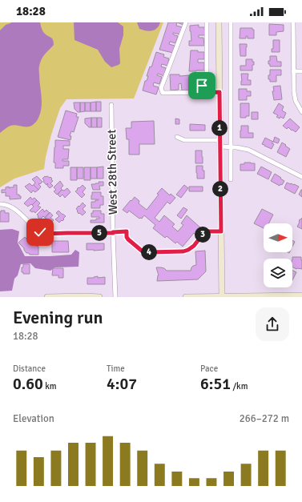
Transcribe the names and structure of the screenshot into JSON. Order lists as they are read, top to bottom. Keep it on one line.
{"streets":{"street":["West 28th Street"]},"north":"right","page":{"status":"18:28","pins":["1","2","5","3","4"],"heading":["Evening run","18:28"],"stats":[["Distance","0.60 km"],["Time","4:07"],["Pace","6:51 /km"]],"chart":["Elevation","266–272 m"]}}
